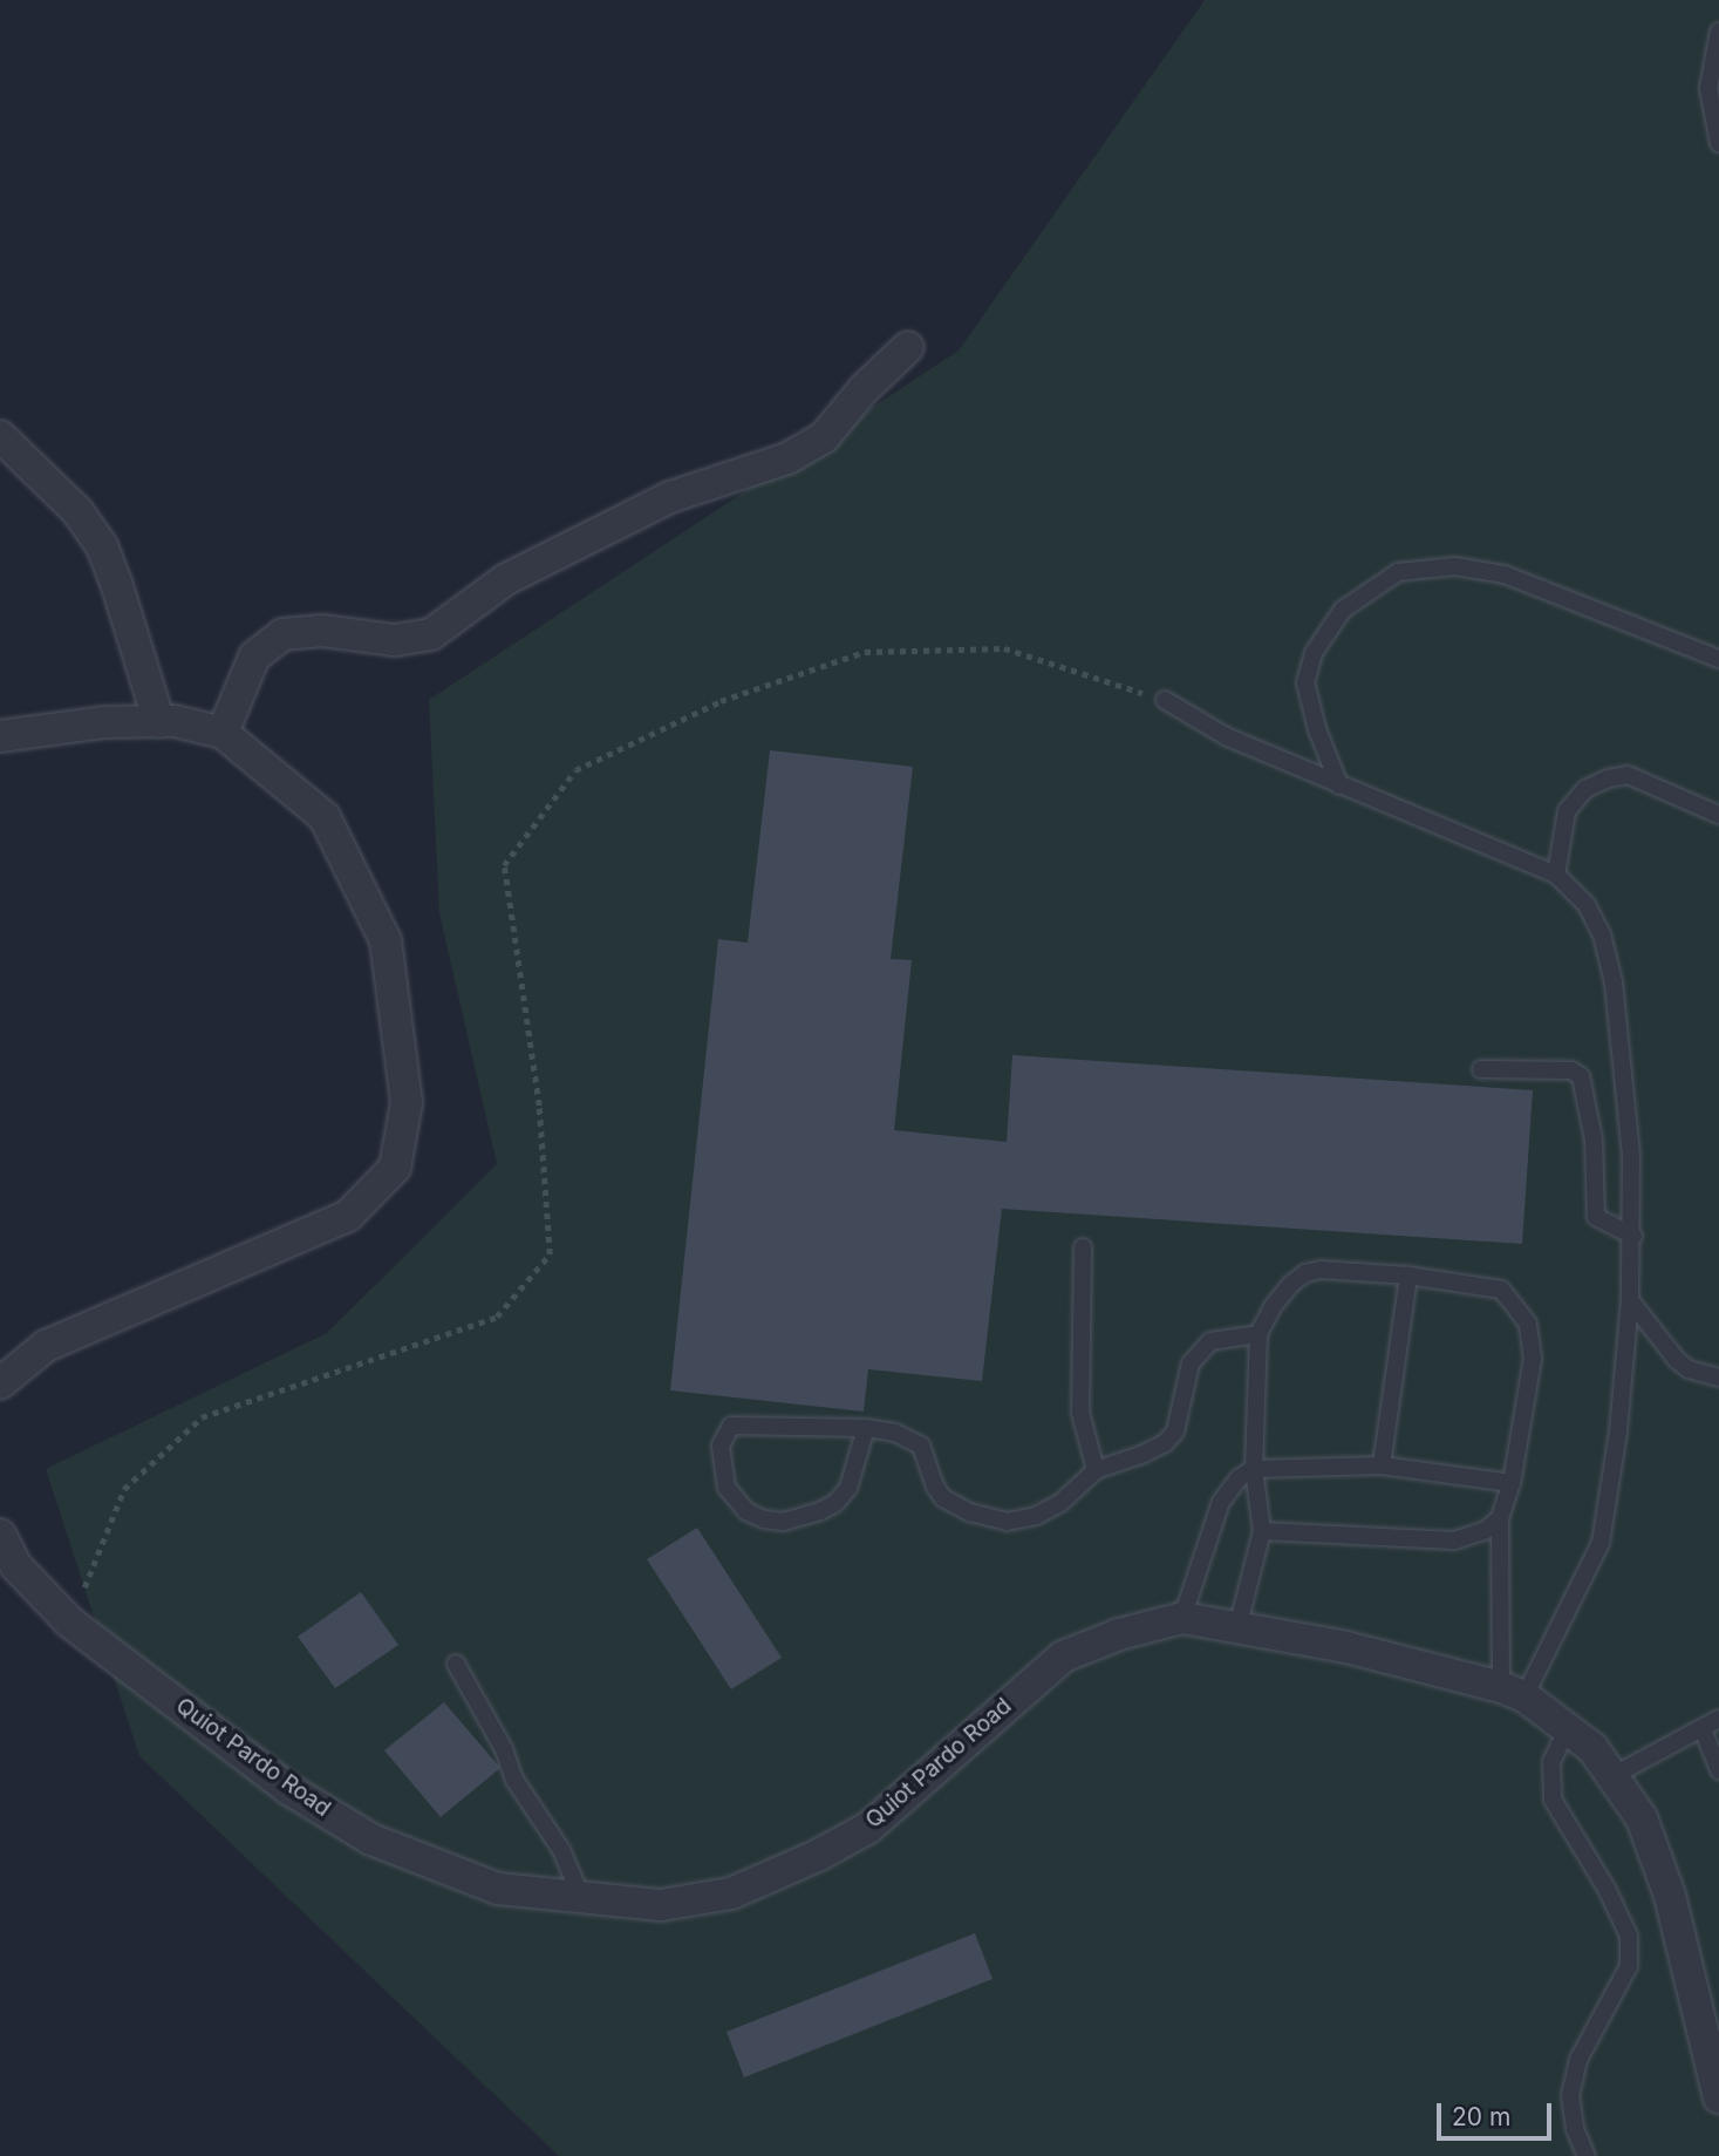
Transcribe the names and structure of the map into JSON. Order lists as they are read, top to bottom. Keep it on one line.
{"streets":{"street":["Quiot Pardo Road"]},"scale_bar":"20 m"}
